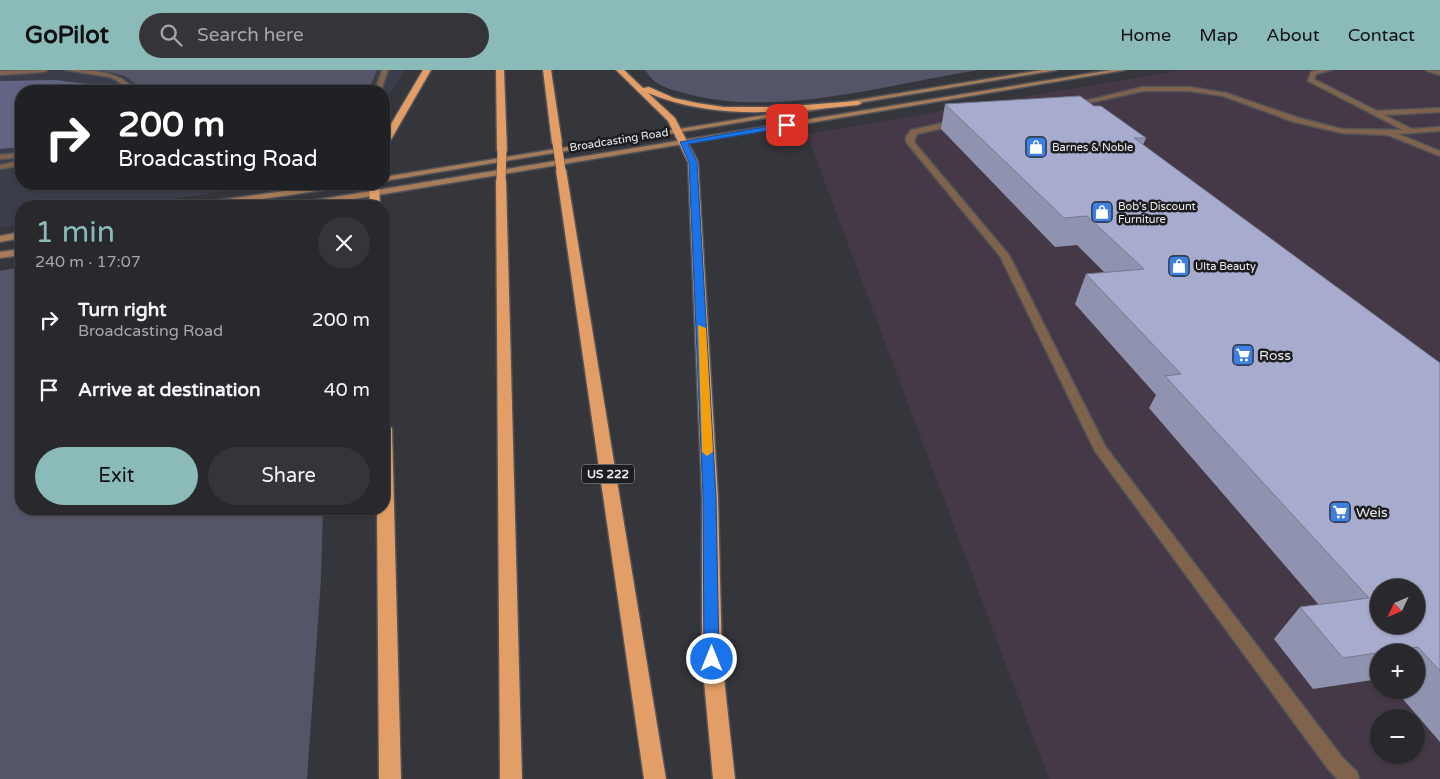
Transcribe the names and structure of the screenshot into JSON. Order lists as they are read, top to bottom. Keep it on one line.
{"streets":{"highway":["US 222"],"main road":["Broadcasting Road"]},"places":{"shop":["Barnes & Noble","Bob's Discount Furniture","Ulta Beauty"],"supermarket":["Ross","Weis"]},"north":"bottom left","page":{"header":"GoPilot","search":"Search here","nav":["Home","Map","About","Contact"],"turn":["200 m","Broadcasting Road"],"heading":["1 min","240 m · 17:07"],"list":[{"name":"Turn right","note":"Broadcasting Road","value":"200 m"},{"name":"Arrive at destination","value":"40 m"}],"buttons":["Exit","Share"],"map_buttons":["+","−"]}}
